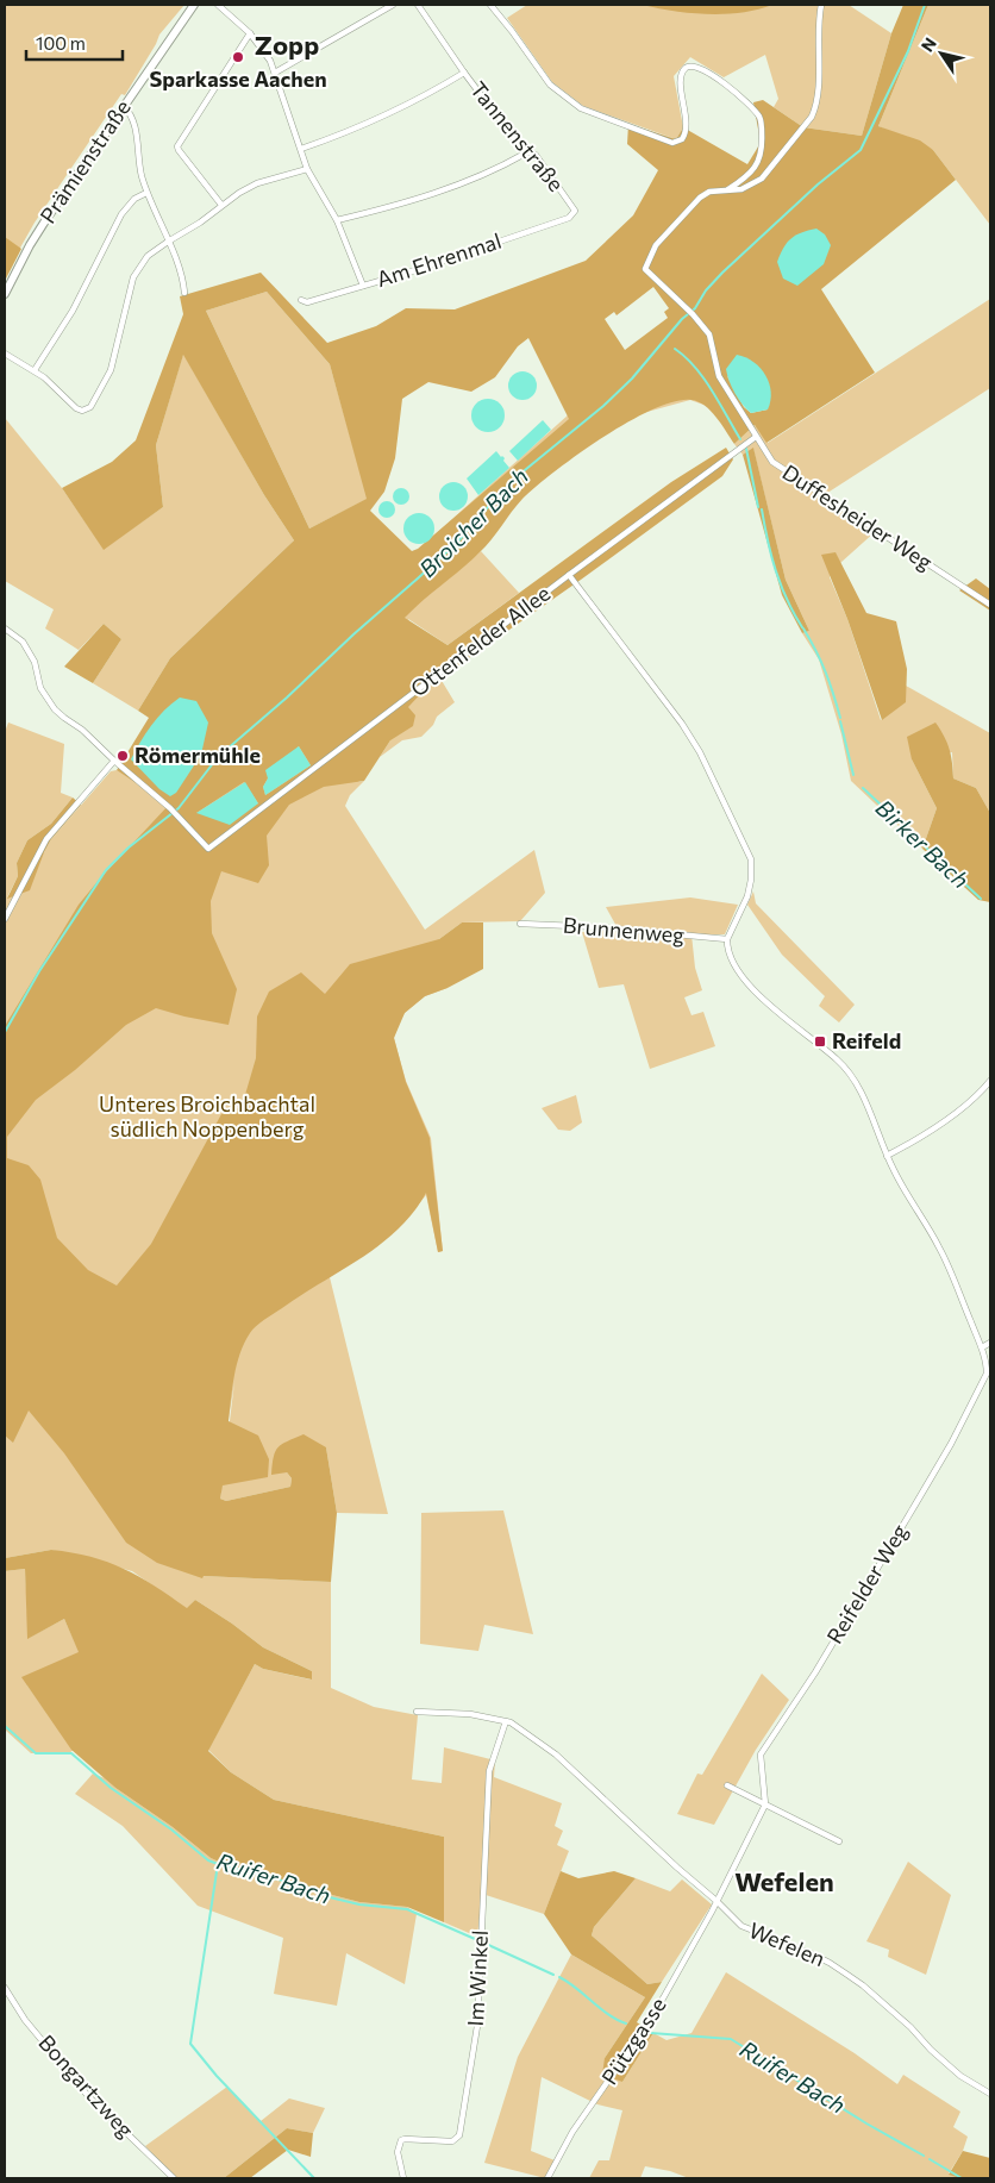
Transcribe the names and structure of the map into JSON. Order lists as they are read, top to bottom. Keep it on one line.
{"streets":{"main road":["Prämienstraße"],"street":["Tannenstraße","Am Ehrenmal","Duffesheider Weg","Ottenfelder Allee","Brunnenweg","Reifelder Weg","Wefelen","Im Winkel","Pützgasse","Bongartzweg"]},"crossings":[["Tannenstraße","Am Ehrenmal"],["Duffesheider Weg","Ottenfelder Allee"],["Wefelen","Im Winkel"],["Wefelen","Pützgasse"]],"districts":["Zopp","Wefelen"],"water":["Broicher Bach","Birker Bach","Ruifer Bach"],"parks":["Unteres Broichbachtal südlich Noppenberg"],"places":{"other":["Sparkasse Aachen","Römermühle"],"transit":["Reifeld"]},"scale_bar":"100 m","north":"top left"}
